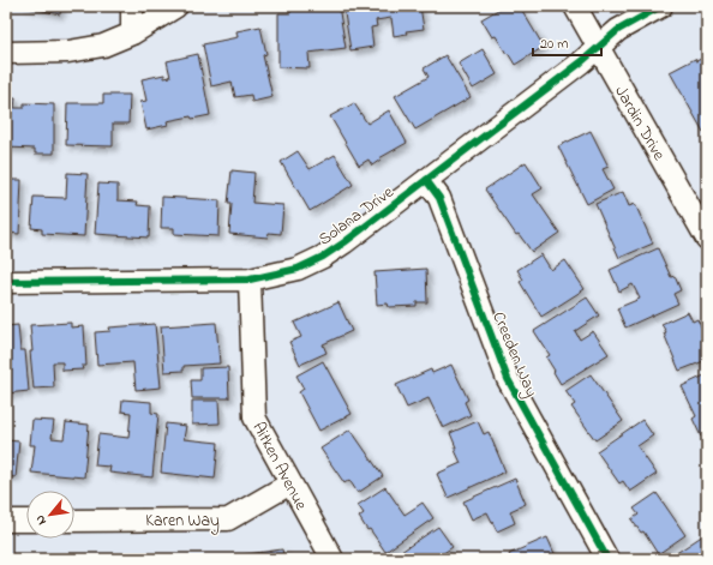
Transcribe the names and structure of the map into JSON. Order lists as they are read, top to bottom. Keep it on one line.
{"streets":{"street":["Jardin Drive","Solana Drive","Creeden Way","Aitken Avenue","Karen Way"]},"crossings":[["Jardin Drive","Solana Drive"],["Solana Drive","Creeden Way"],["Solana Drive","Aitken Avenue"],["Aitken Avenue","Karen Way"]],"scale_bar":"20 m","north":"bottom left"}
